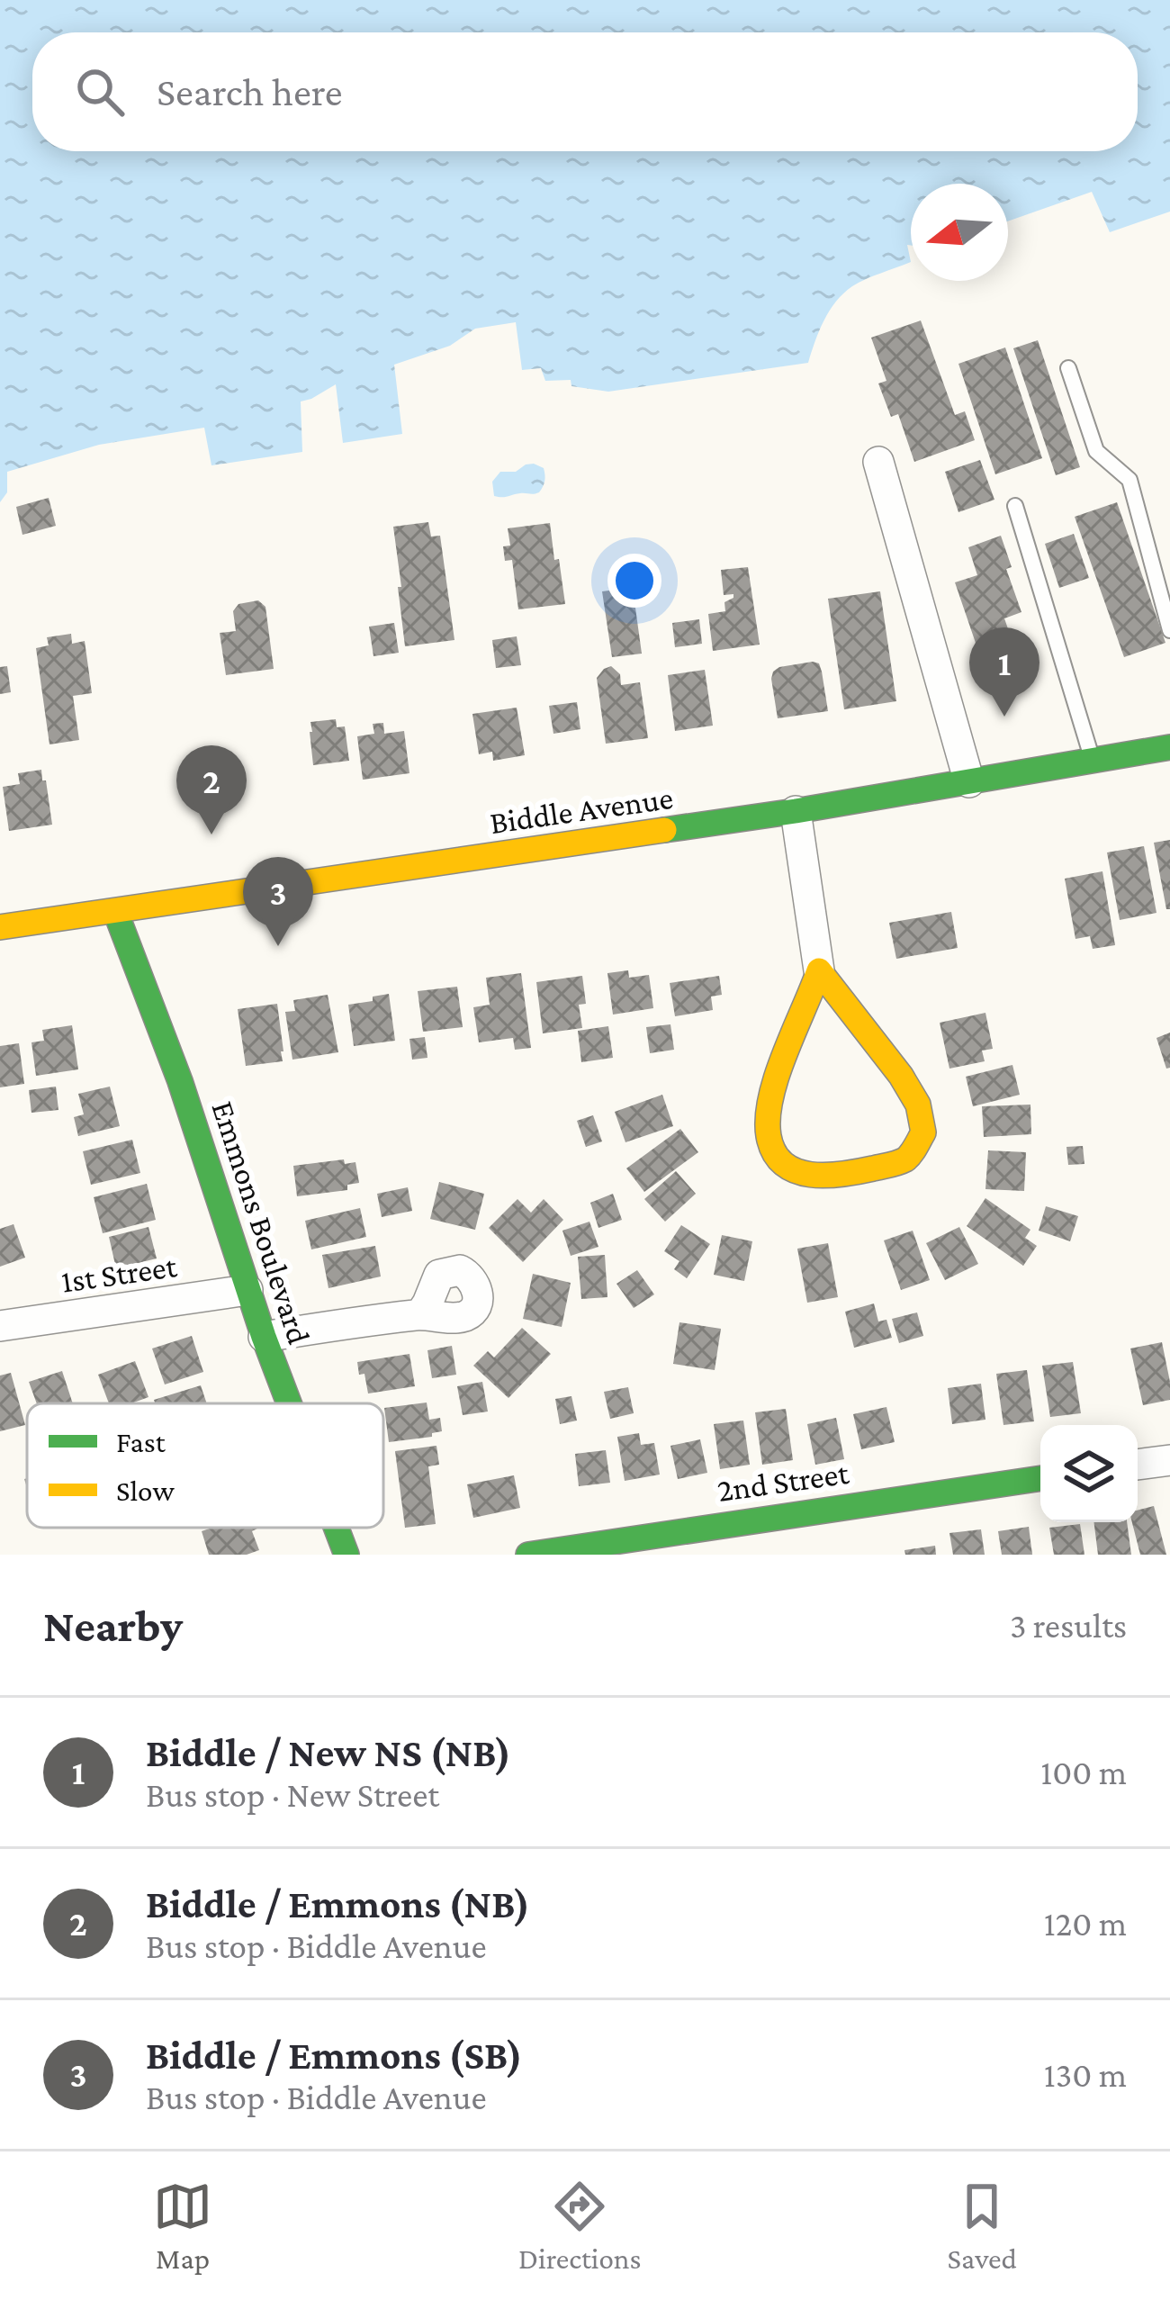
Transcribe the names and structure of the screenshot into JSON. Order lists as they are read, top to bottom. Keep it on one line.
{"streets":{"street":["Biddle Avenue","Emmons Boulevard","1st Street","2nd Street"]},"crossings":[["Biddle Avenue","Emmons Boulevard"],["Emmons Boulevard","1st Street"]],"legend":["Fast","Slow"],"north":"left","page":{"search":"Search here","pins":["1","2","3"],"heading":["Nearby","3 results"],"list":[{"mark":"1","name":"Biddle / New NS (NB)","note":"Bus stop · New Street","value":"100 m"},{"mark":"2","name":"Biddle / Emmons (NB)","note":"Bus stop · Biddle Avenue","value":"120 m"},{"mark":"3","name":"Biddle / Emmons (SB)","note":"Bus stop · Biddle Avenue","value":"130 m"}],"nav":["Map","Directions","Saved"]}}
